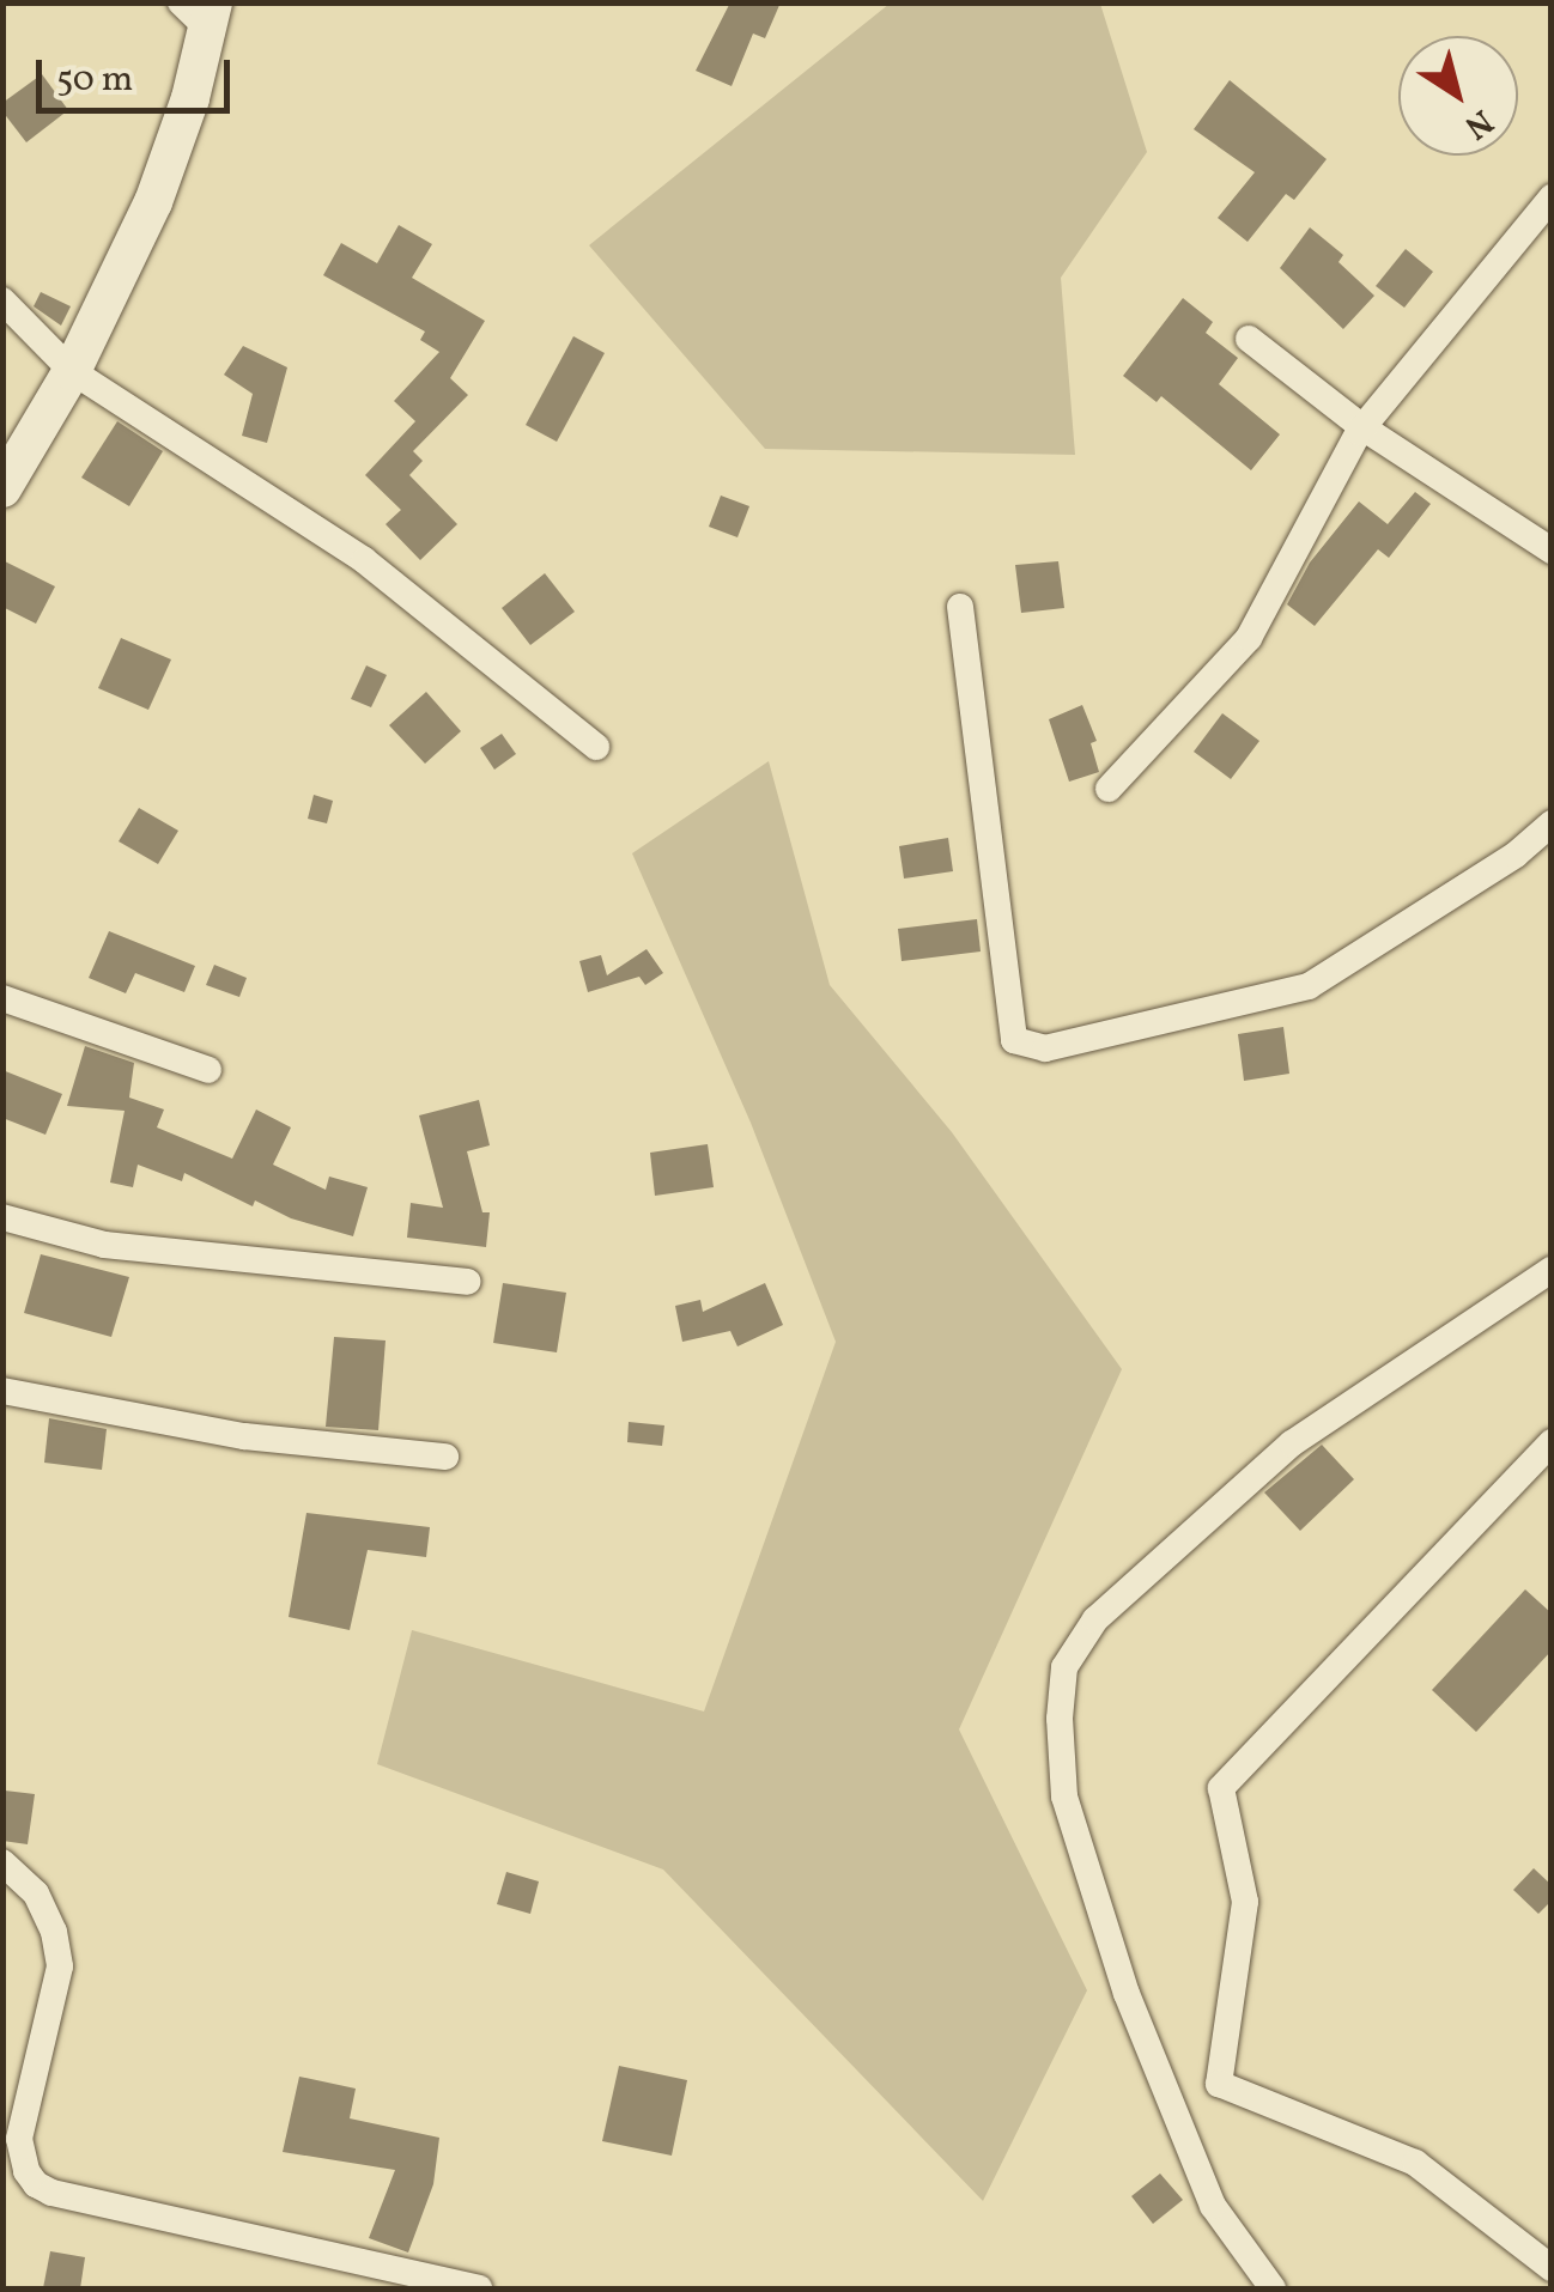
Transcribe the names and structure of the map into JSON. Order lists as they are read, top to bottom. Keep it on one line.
{"scale_bar":"50 m","north":"bottom right"}
